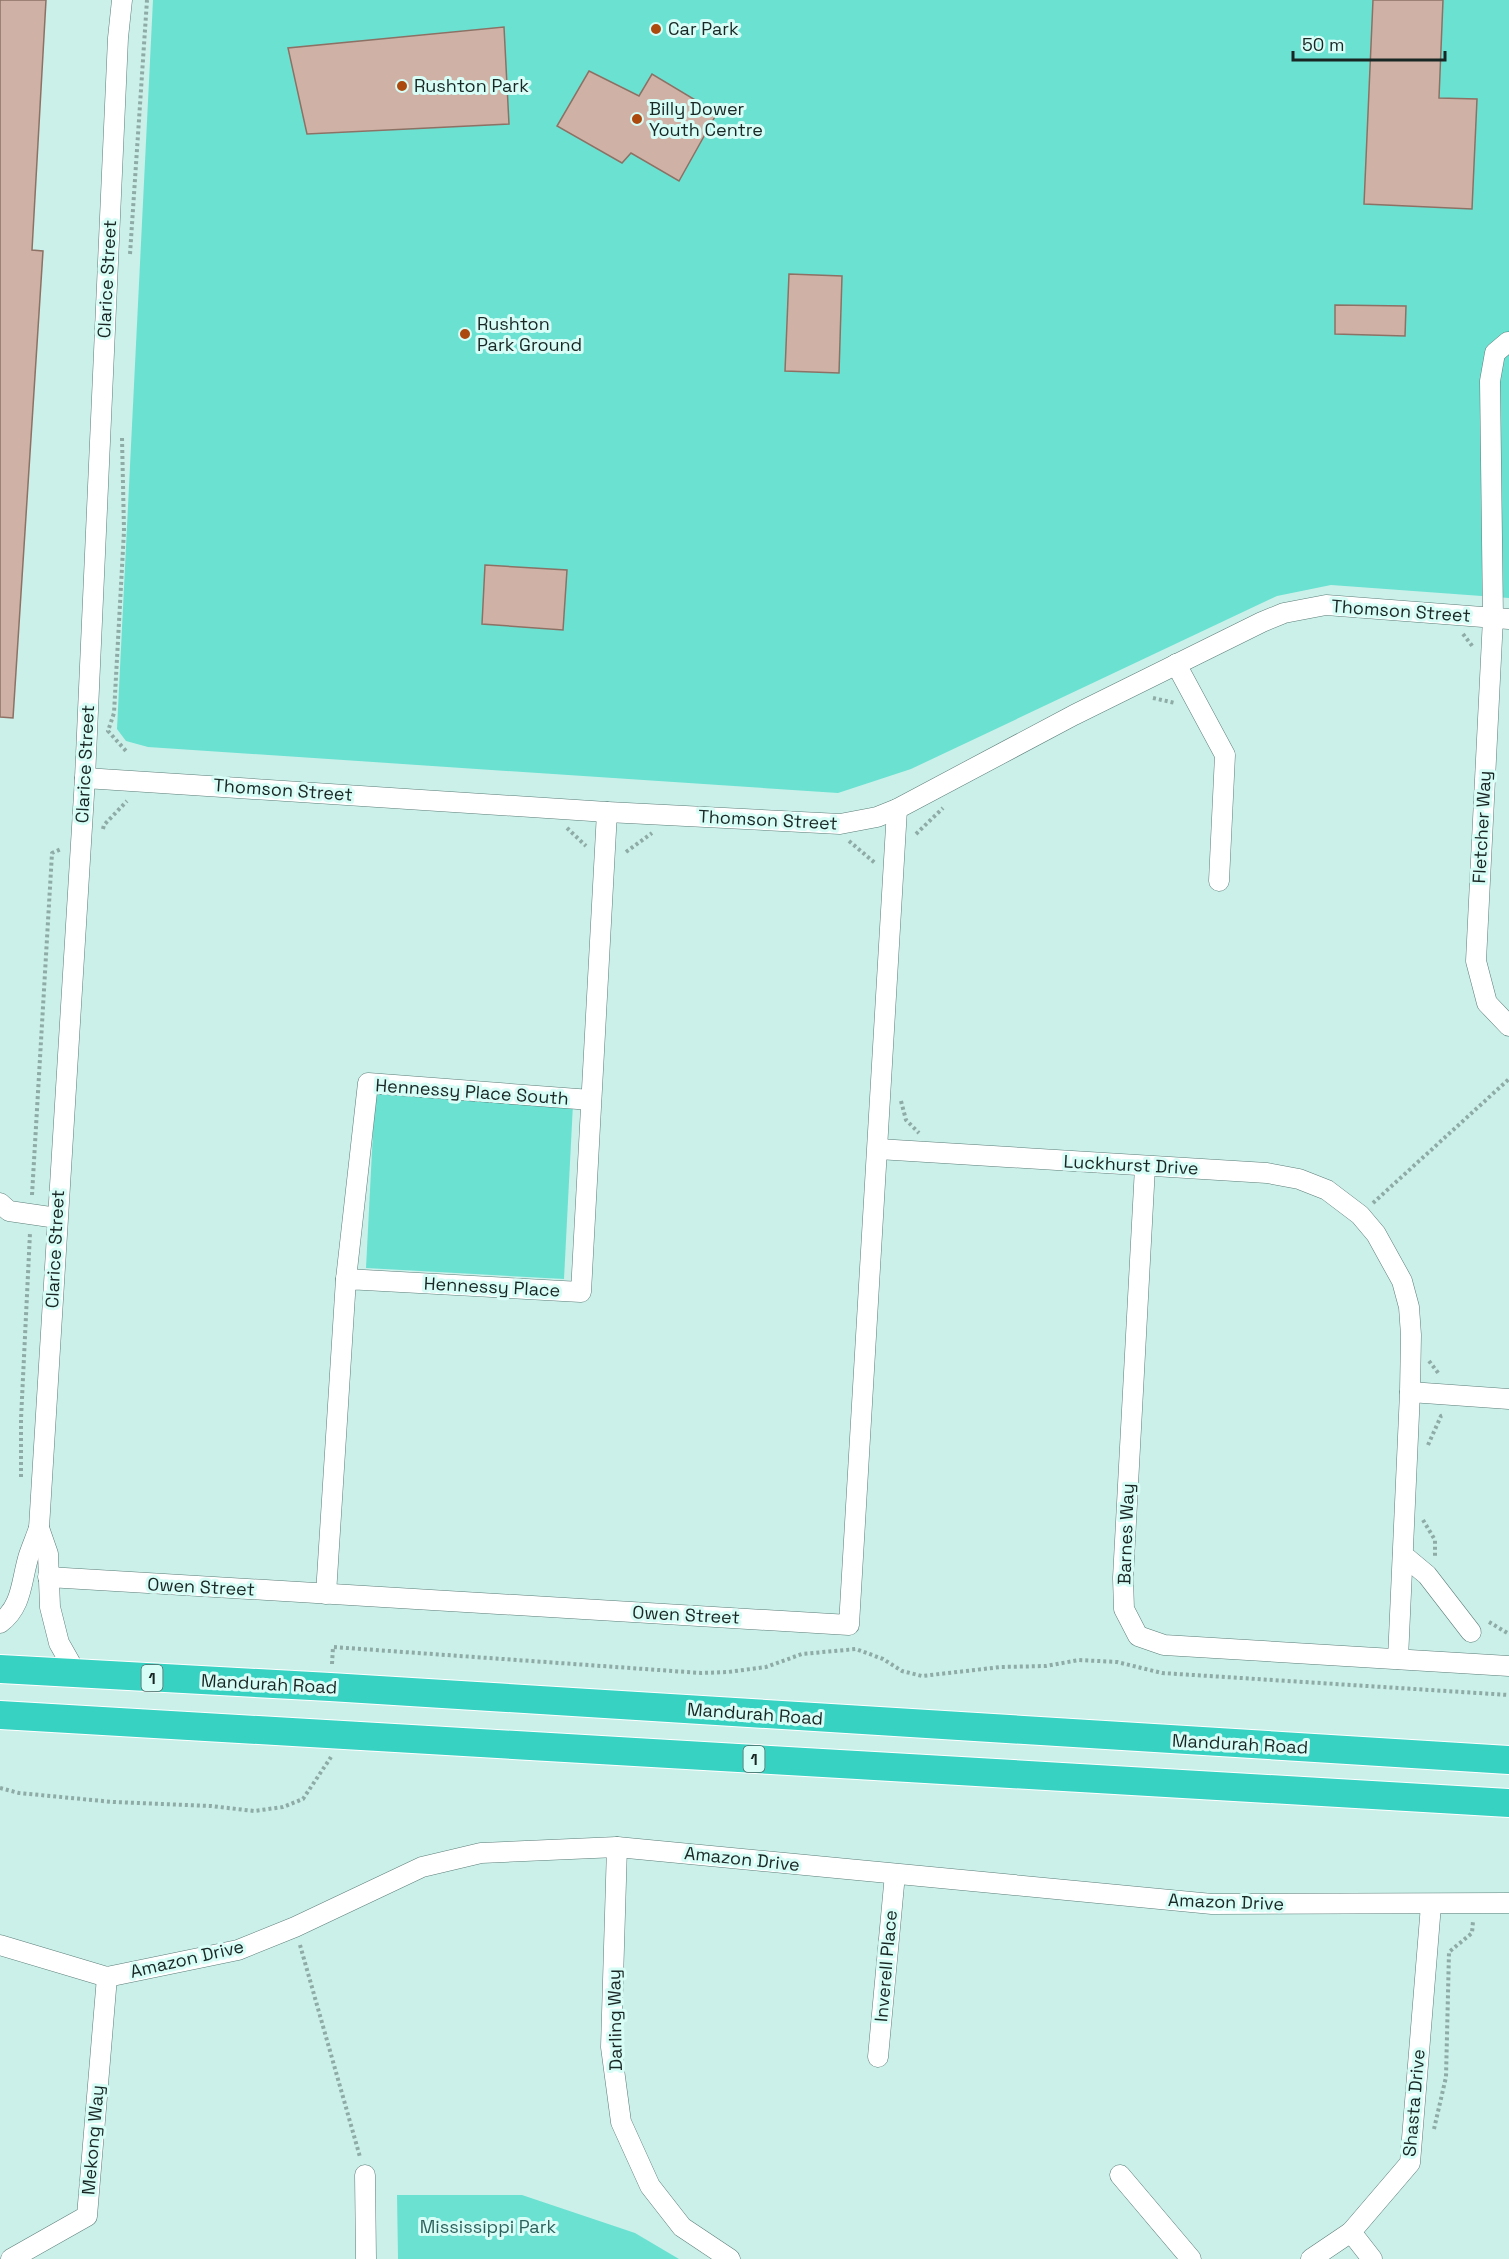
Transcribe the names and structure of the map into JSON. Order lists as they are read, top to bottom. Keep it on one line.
{"streets":{"highway":["1","Mandurah Road"],"street":["Clarice Street","Thomson Street","Fletcher Way","Hennessy Place South","Luckhurst Drive","Hennessy Place","Barnes Way","Owen Street","Amazon Drive","Inverell Place","Darling Way","Shasta Drive","Mekong Way"]},"crossings":[["Clarice Street","Thomson Street"],["Clarice Street","Owen Street"],["Clarice Street","Mandurah Road"],["Thomson Street","Fletcher Way"],["Thomson Street","Hennessy Place"],["Hennessy Place South","Hennessy Place"],["Luckhurst Drive","Barnes Way"],["Luckhurst Drive","Owen Street"],["Amazon Drive","Inverell Place"],["Amazon Drive","Darling Way"],["Amazon Drive","Shasta Drive"],["Amazon Drive","Mekong Way"]],"parks":["Mississippi Park"],"places":["Car Park","Rushton Park","Billy Dower Youth Centre","Rushton Park Ground"],"scale_bar":"50 m"}
